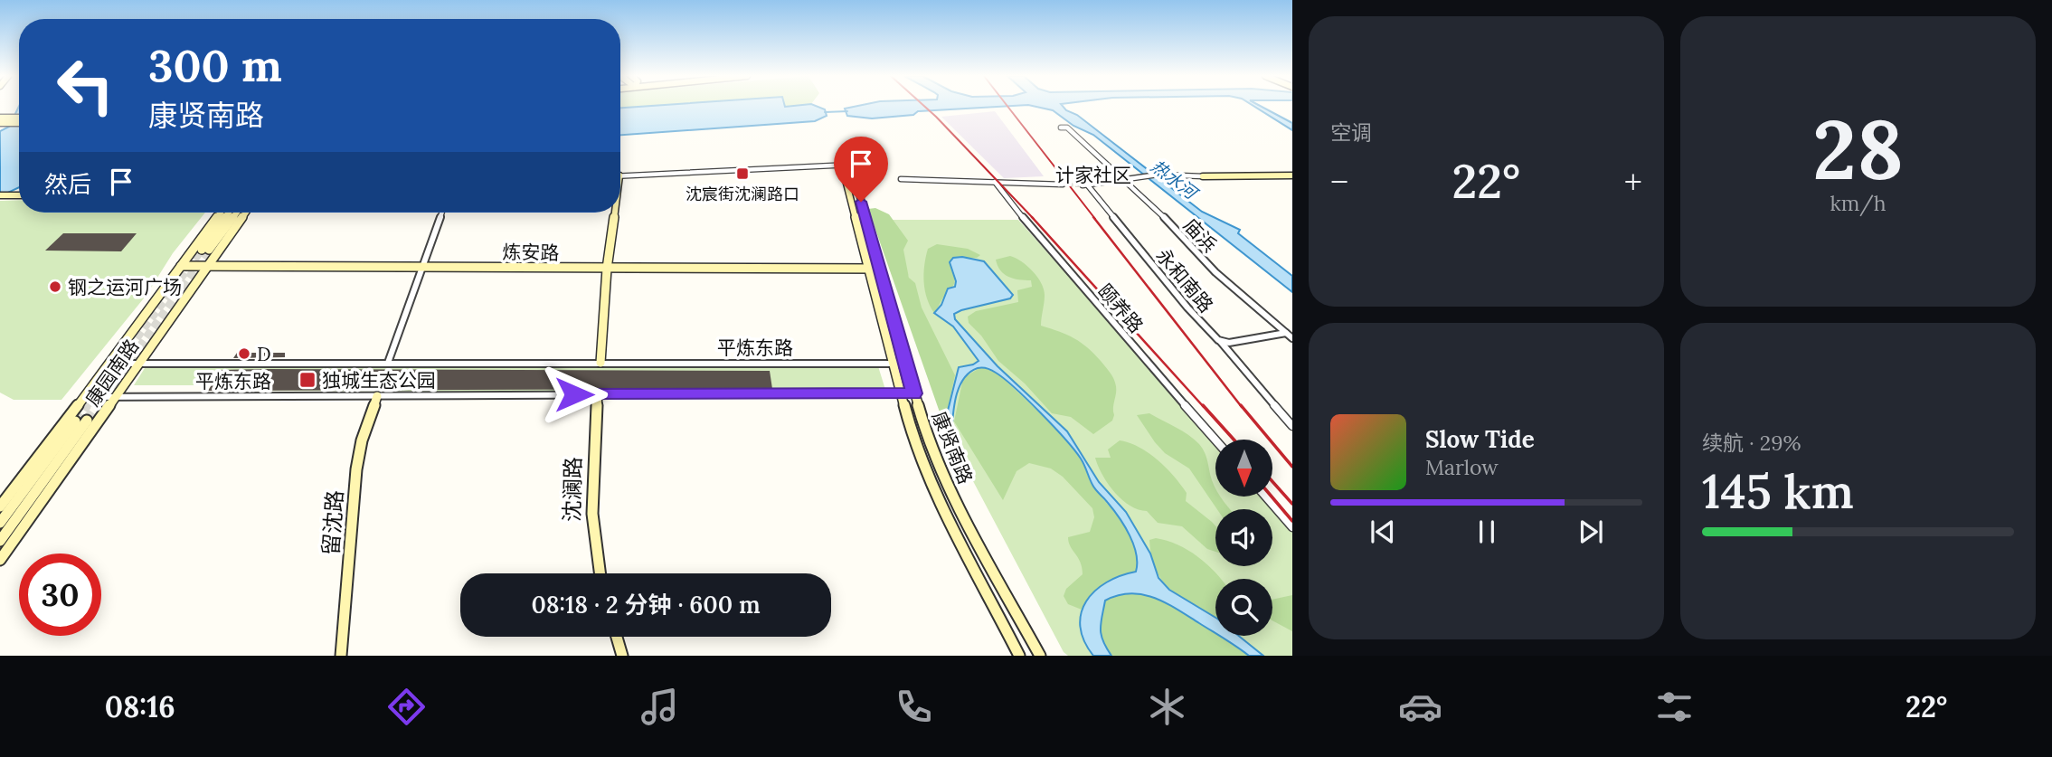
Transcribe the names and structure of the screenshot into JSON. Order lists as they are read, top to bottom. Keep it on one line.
{"streets":{"street":["庙浜","炼安路","永和南路","颐养路","平炼东路","康园南路","康贤南路","沈澜路","留沈路"]},"crossings":[["庙浜","永和南路"],["炼安路","康园南路"],["炼安路","康贤南路"],["平炼东路","康园南路"],["平炼东路","康贤南路"],["平炼东路","沈澜路"],["平炼东路","留沈路"]],"districts":["计家社区"],"water":["热水河"],"places":{"transit":["沈宸街沈澜路口","独城生态公园"],"other":["钢之运河广场","D"]},"north":"bottom","page":{"tile":["空调",["28","km/h"],["续航 · 29%","145 km"]],"turn":["300 m","康贤南路"],"then":"然后","heat":["−","22°","+"],"song":["Slow Tide","Marlow"],"limit":"30","trip":"08:18 · 2 分钟 · 600 m","tabs":["08:16","22°"]}}
